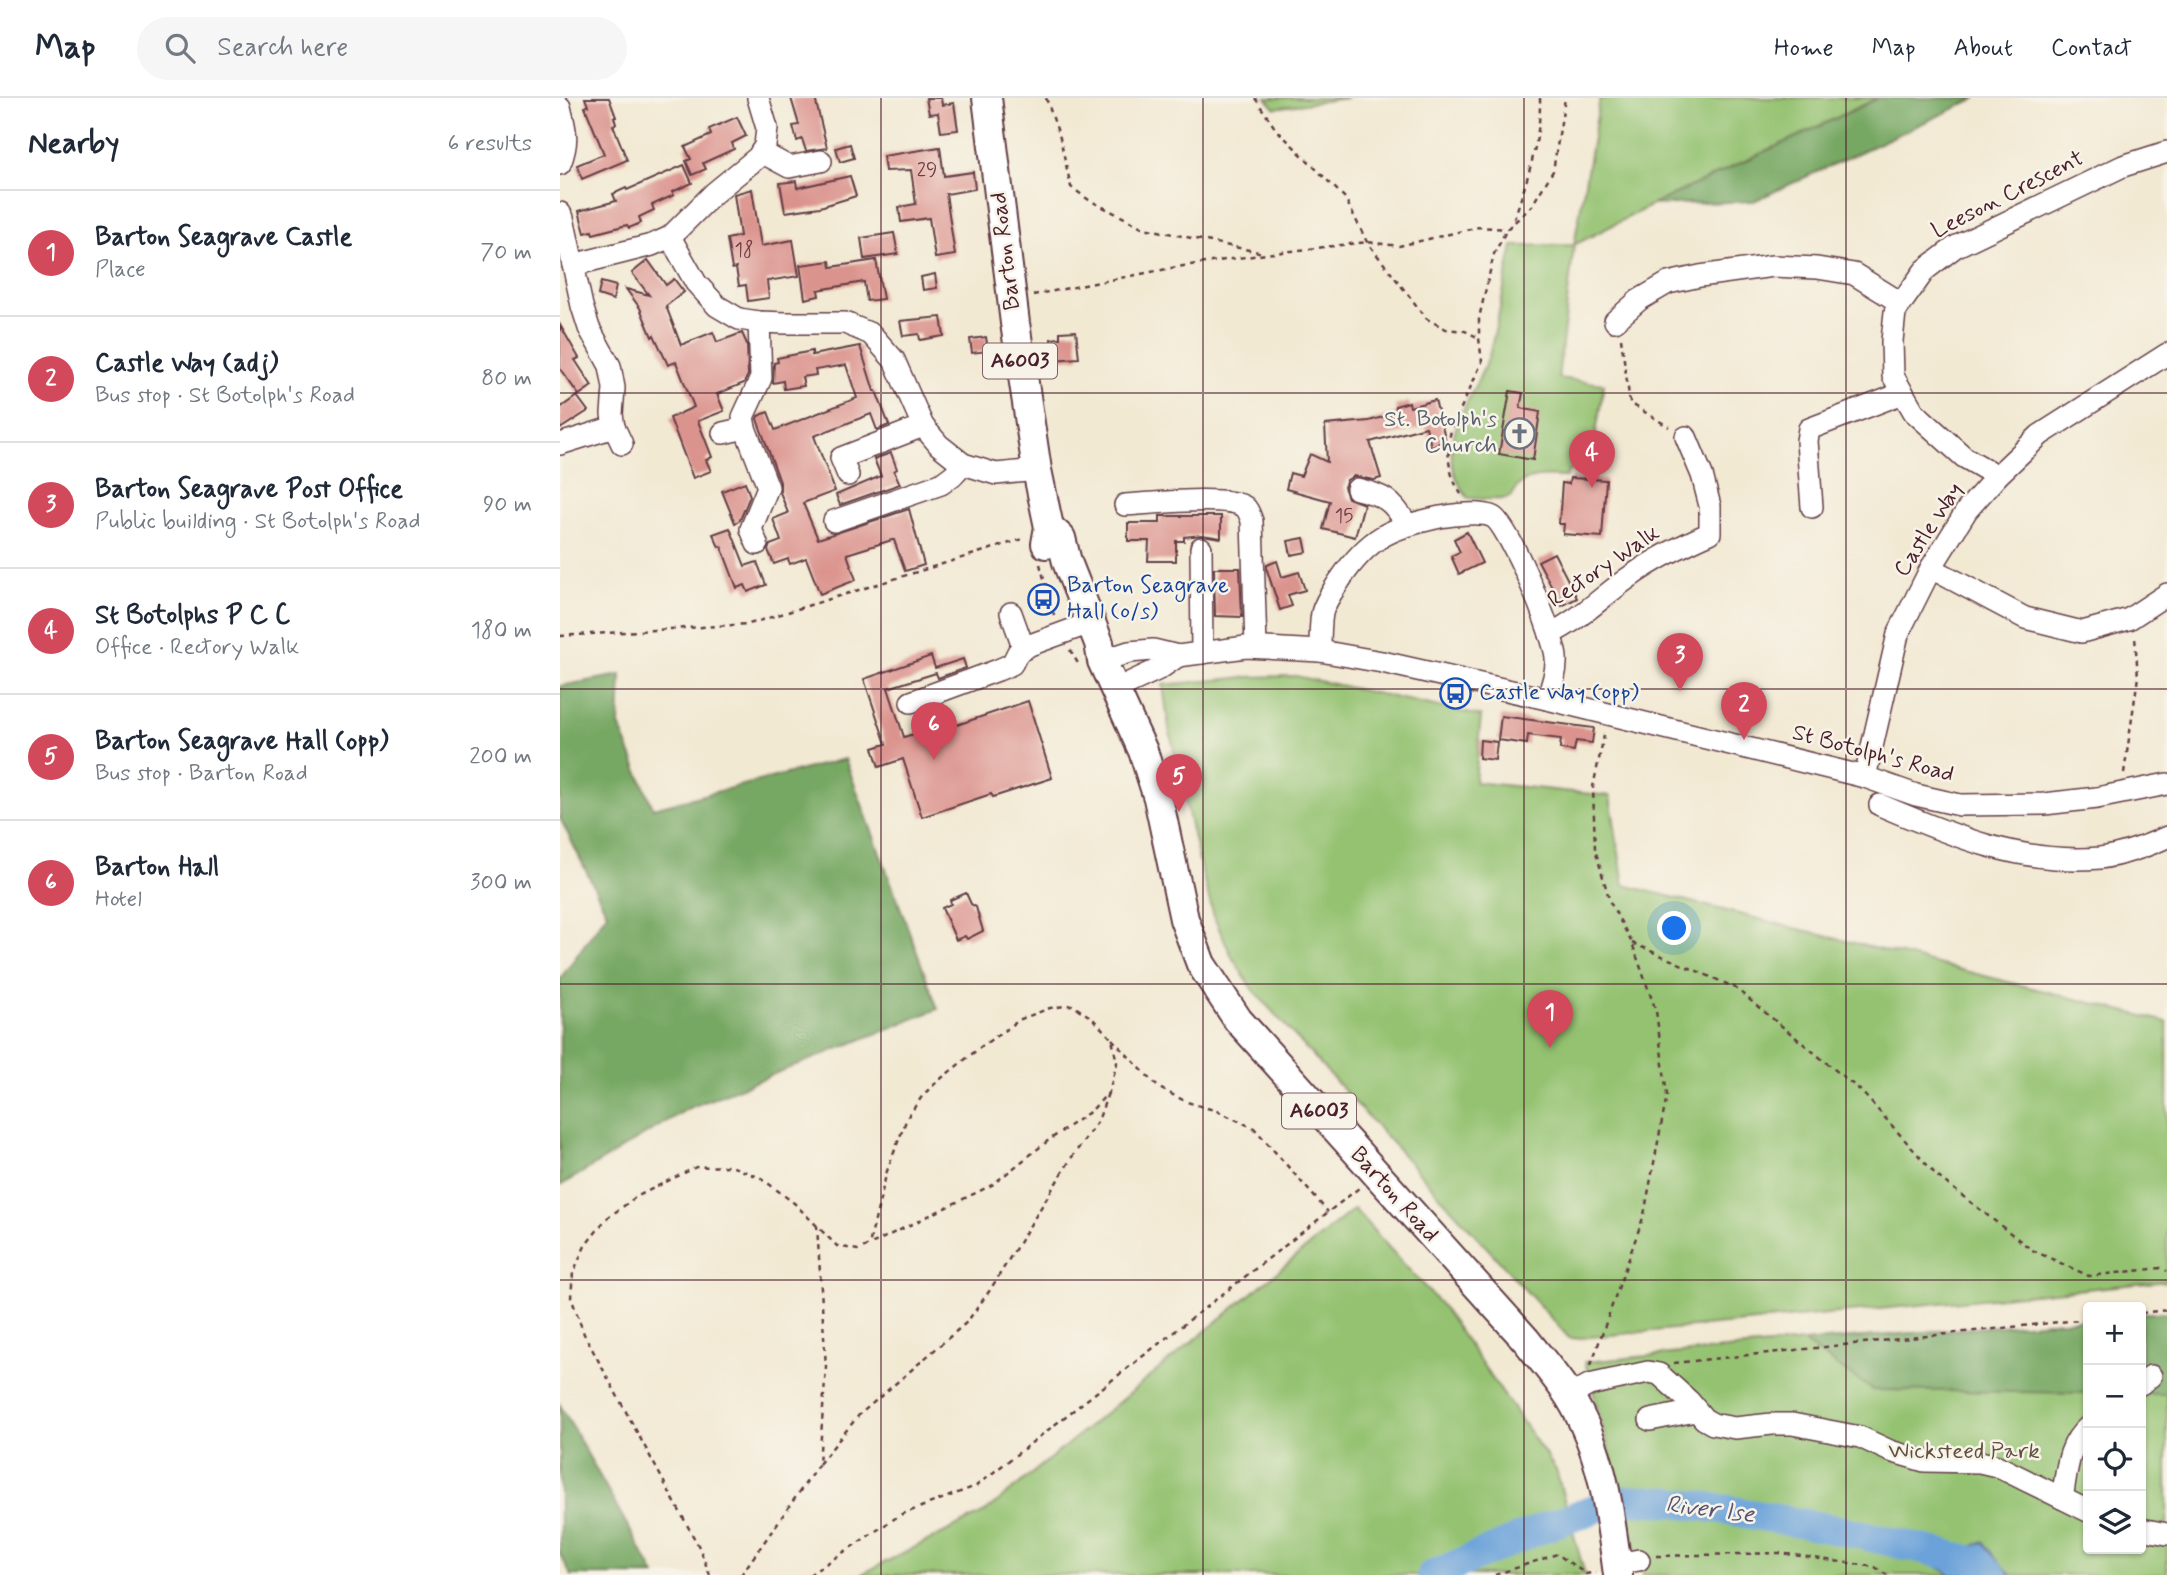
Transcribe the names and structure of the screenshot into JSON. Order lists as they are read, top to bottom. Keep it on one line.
{"streets":{"main road":["Barton Road","A6003"],"street":["Leeson Crescent","Castle Way","Rectory Walk","St Botolph's Road"]},"crossings":[["Leeson Crescent","Castle Way"],["Barton Road","St Botolph's Road"],["Castle Way","St Botolph's Road"]],"water":["River Ise"],"parks":["Wicksteed Park"],"places":{"church":["St. Botolph's Church"],"bus stop":["Barton Seagrave Hall (o/s)","Castle Way (opp)"]},"house_numbers":["29","18","15"],"page":{"header":"Map","search":"Search here","nav":["Home","Map","About","Contact"],"heading":["Nearby","6 results"],"list":[{"mark":"1","name":"Barton Seagrave Castle","note":"Place","value":"70 m"},{"mark":"2","name":"Castle Way (adj)","note":"Bus stop · St Botolph's Road","value":"80 m"},{"mark":"3","name":"Barton Seagrave Post Office","note":"Public building · St Botolph's Road","value":"90 m"},{"mark":"4","name":"St Botolphs P C C","note":"Office · Rectory Walk","value":"180 m"},{"mark":"5","name":"Barton Seagrave Hall (opp)","note":"Bus stop · Barton Road","value":"200 m"},{"mark":"6","name":"Barton Hall","note":"Hotel","value":"300 m"}],"pins":["4","3","2","6","5","1"],"map_buttons":["+","−"]}}
